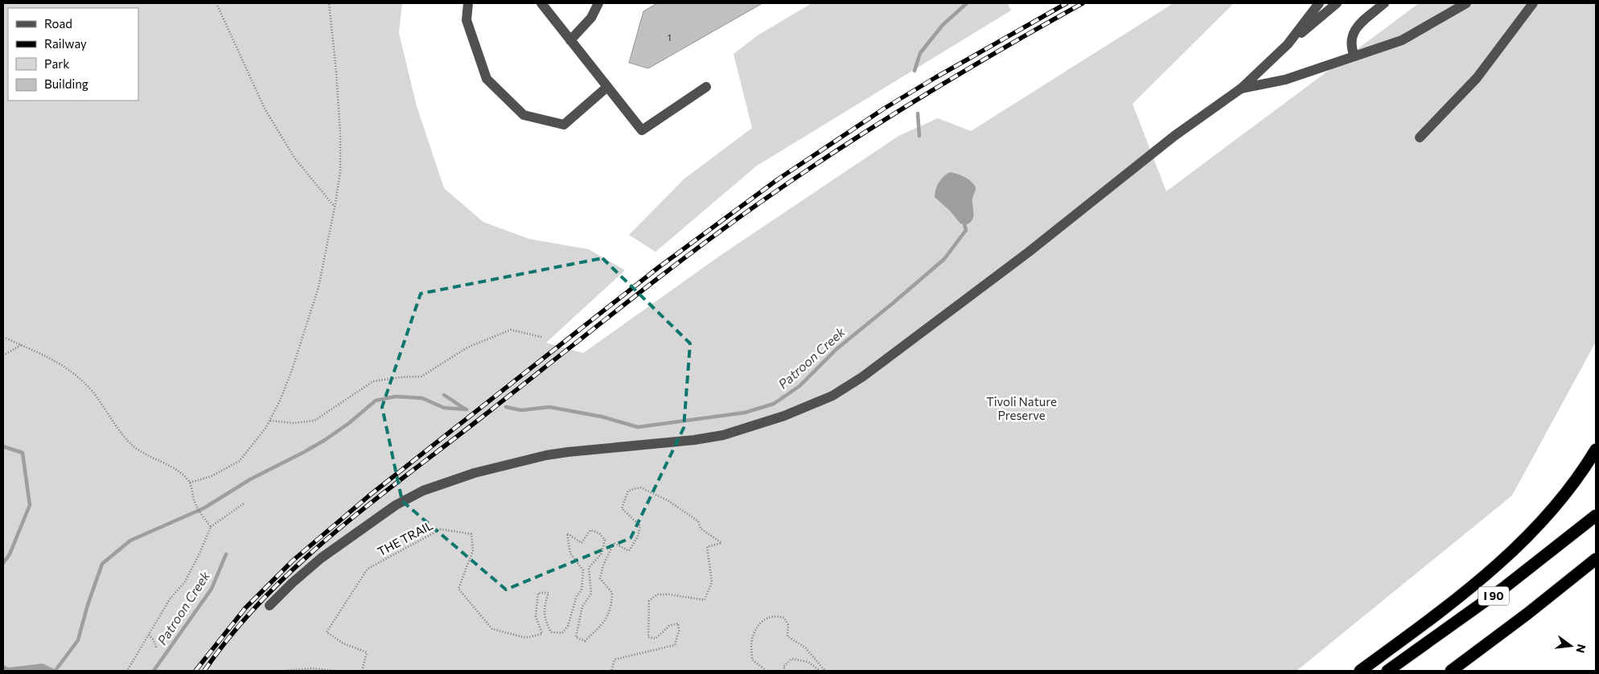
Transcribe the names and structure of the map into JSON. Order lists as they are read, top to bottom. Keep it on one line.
{"streets":{"highway":["I 90"],"path":["THE TRAIL"]},"water":["Patroon Creek"],"parks":["Tivoli Nature Preserve"],"house_numbers":["1"],"legend":["Road","Railway","Park","Building"],"north":"right"}
